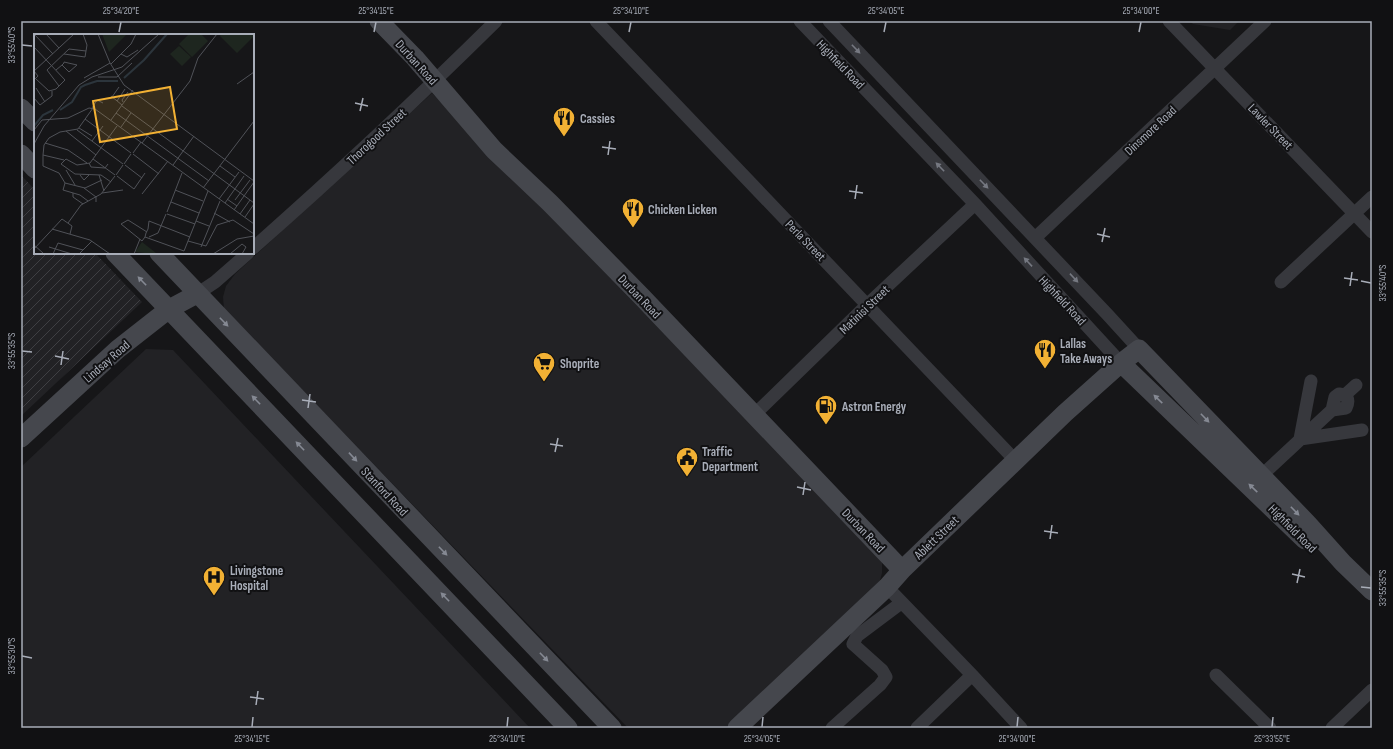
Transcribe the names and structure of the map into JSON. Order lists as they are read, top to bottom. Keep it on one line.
{"streets":{"street":["Durban Road","Highfield Road","Lawler Street","Dinsmore Road","Thorogood Street","Perla Street","Matinisi Street","Lindsay Road","Stanford Road","Ablett Street"]},"crossings":[["Durban Road","Thorogood Street"],["Durban Road","Matinisi Street"],["Durban Road","Ablett Street"],["Highfield Road","Dinsmore Road"],["Highfield Road","Matinisi Street"],["Highfield Road","Ablett Street"],["Lawler Street","Dinsmore Road"],["Perla Street","Matinisi Street"],["Perla Street","Ablett Street"],["Lindsay Road","Stanford Road"]],"places":{"restaurant":["Cassies","Chicken Licken","Lallas Take Aways"],"supermarket":["Shoprite"],"fuel station":["Astron Energy"],"public building":["Traffic Department"],"hospital":["Livingstone Hospital"]},"coordinates":["25°34'20\"E","25°34'15\"E","25°34'10\"E","25°34'05\"E","25°34'00\"E","33°55'40\"S","33°55'35\"S","33°55'30\"S","25°33'55\"E"]}
